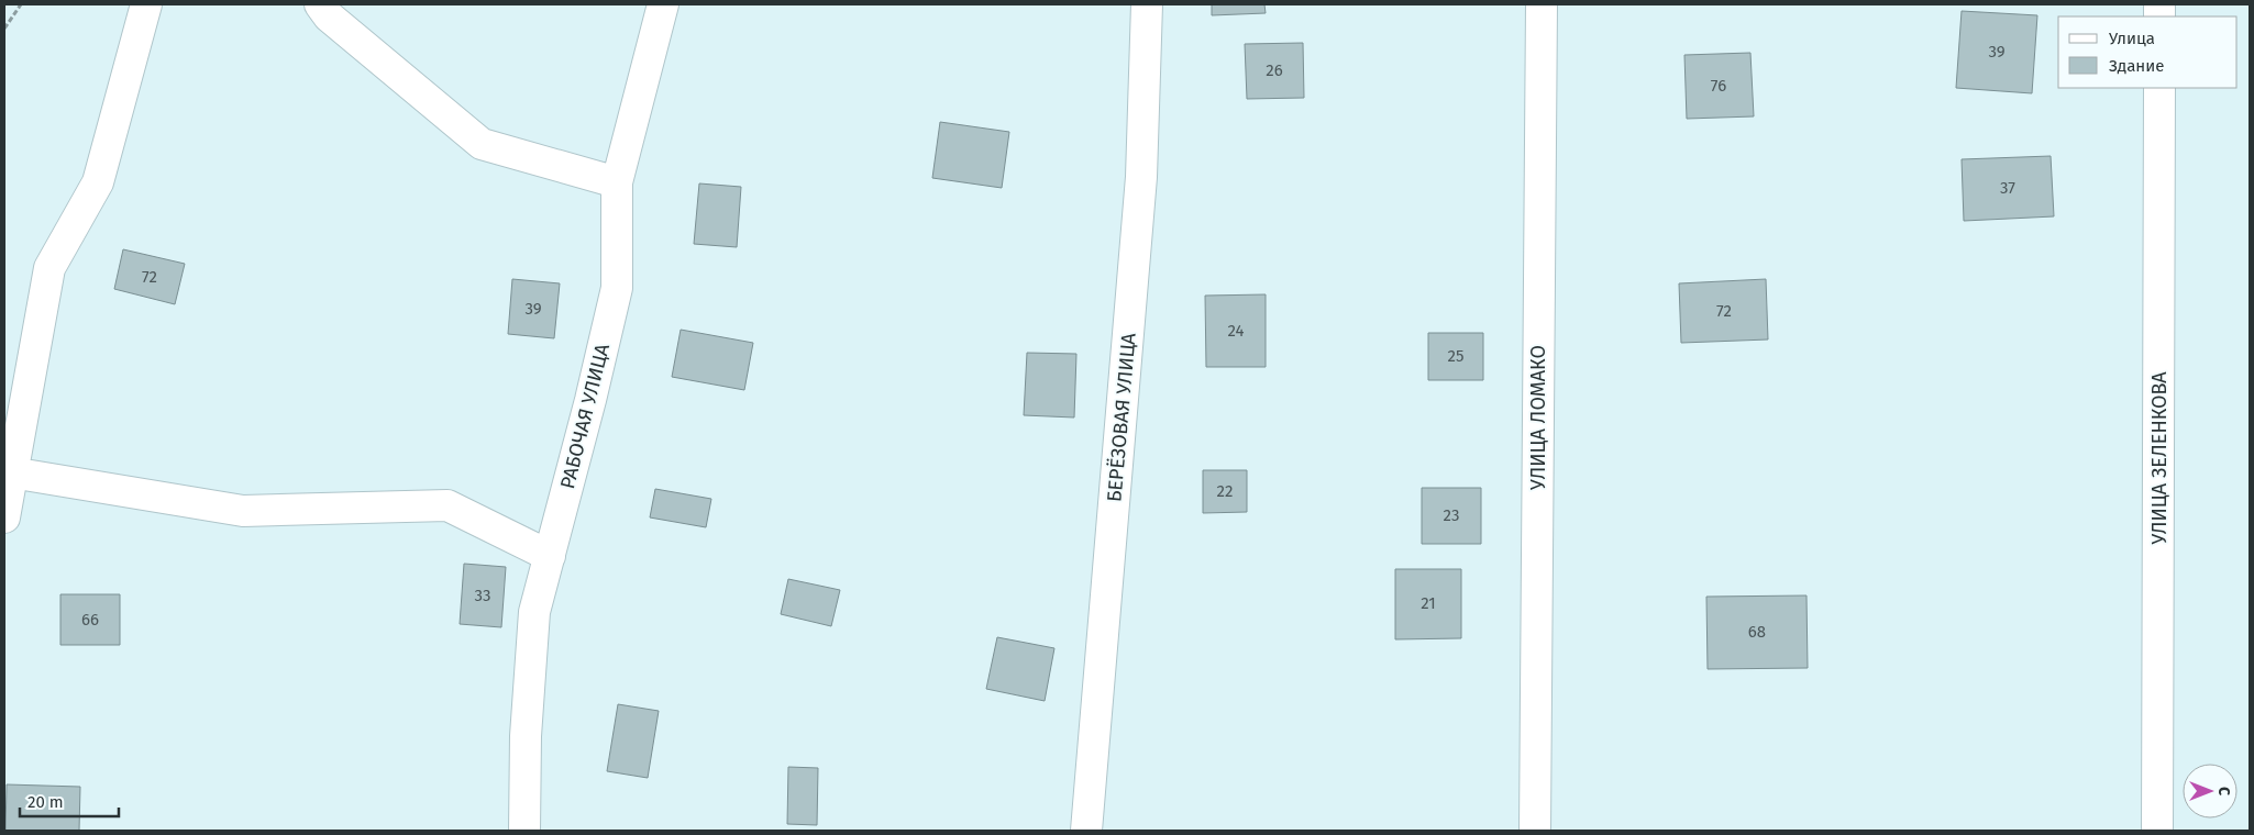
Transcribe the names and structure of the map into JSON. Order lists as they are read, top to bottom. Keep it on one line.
{"streets":{"street":["РАБОЧАЯ УЛИЦА","БЕРЁЗОВАЯ УЛИЦА","УЛИЦА ЛОМАКО","УЛИЦА ЗЕЛЕНКОВА"]},"house_numbers":["39","26","76","37","72","39","72","24","25","22","23","33","21","66","68"],"legend":["Улица","Здание"],"scale_bar":"20 m","north":"right"}
